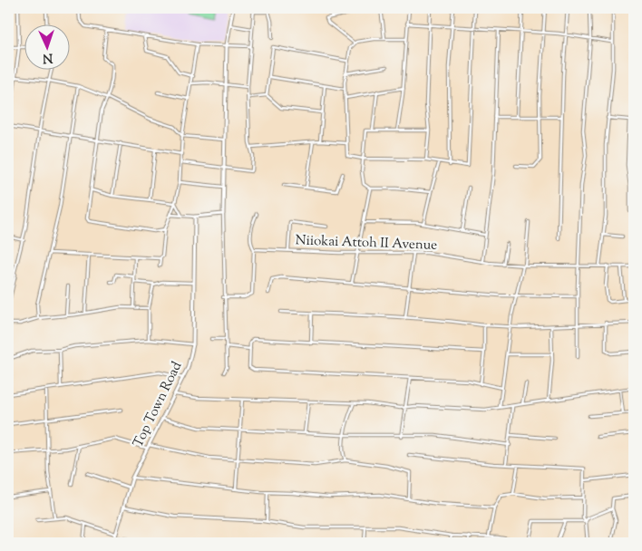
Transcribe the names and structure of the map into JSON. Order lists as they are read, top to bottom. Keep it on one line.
{"streets":{"street":["Niiokai Attoh II Avenue","Top Town Road"]},"north":"bottom"}
